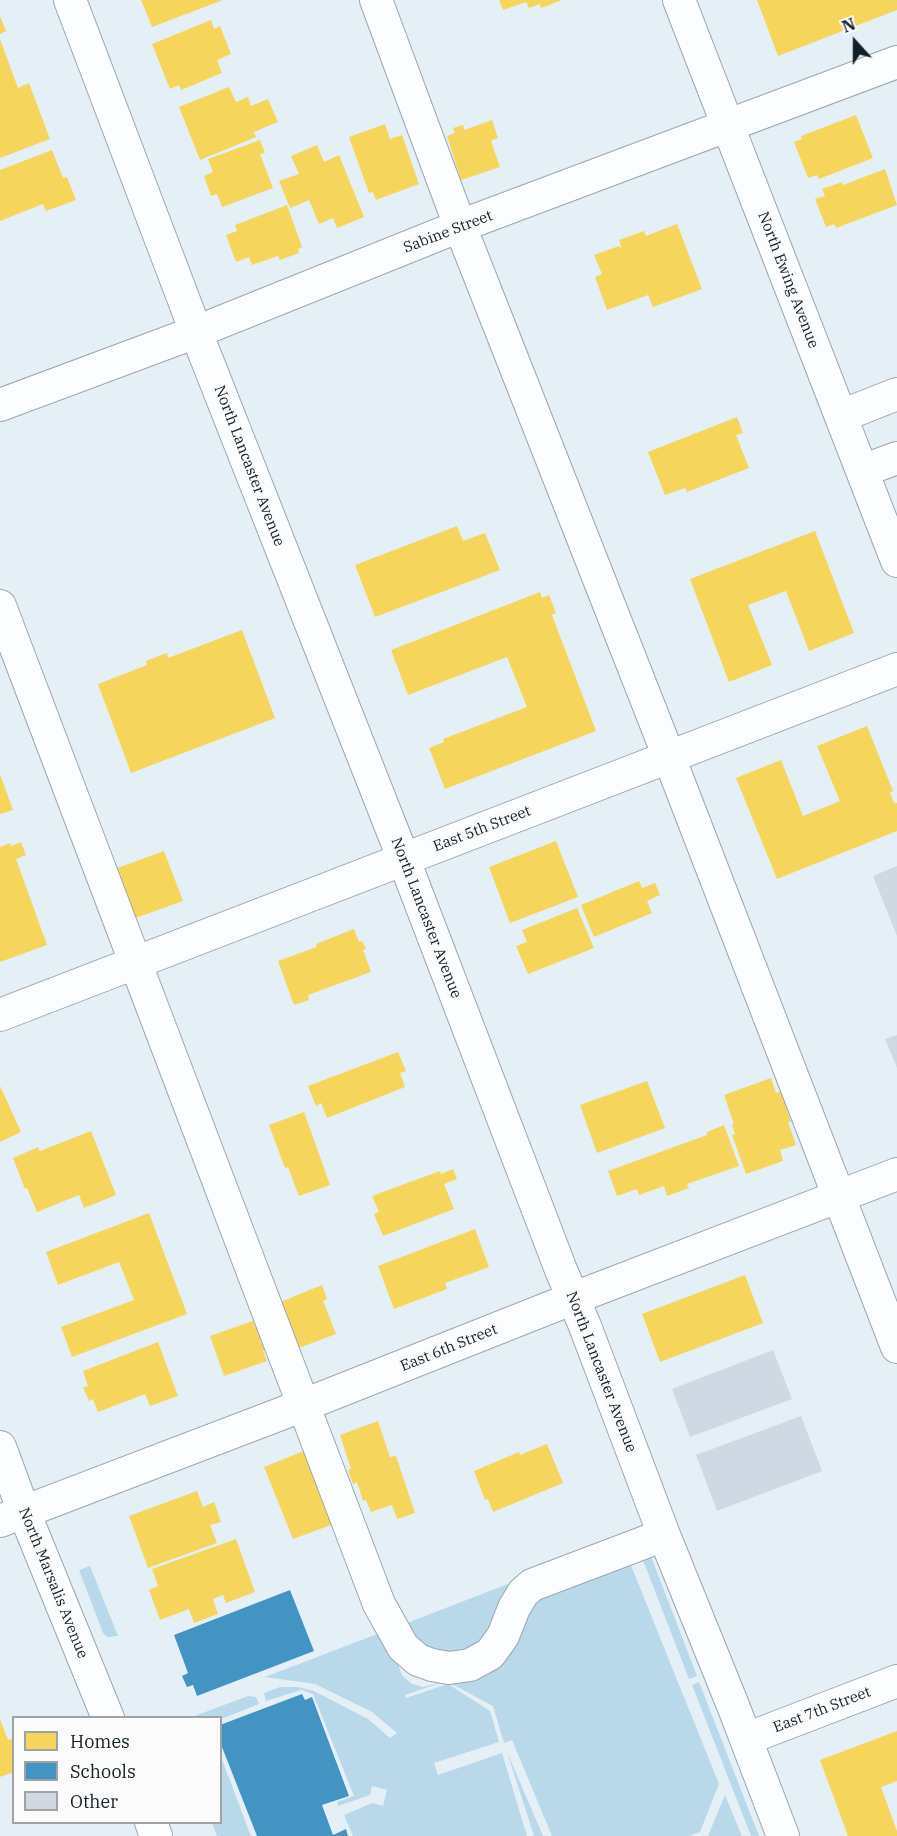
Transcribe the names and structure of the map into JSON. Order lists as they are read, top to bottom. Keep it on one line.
{"streets":{"street":["Sabine Street","North Ewing Avenue","North Lancaster Avenue","East 5th Street","East 6th Street","North Marsalis Avenue","East 7th Street"]},"crossings":[["Sabine Street","North Ewing Avenue"],["Sabine Street","North Lancaster Avenue"],["North Lancaster Avenue","East 5th Street"],["North Lancaster Avenue","East 6th Street"],["North Lancaster Avenue","East 7th Street"],["East 6th Street","North Marsalis Avenue"]],"legend":["Homes","Schools","Other"],"north":"top"}
